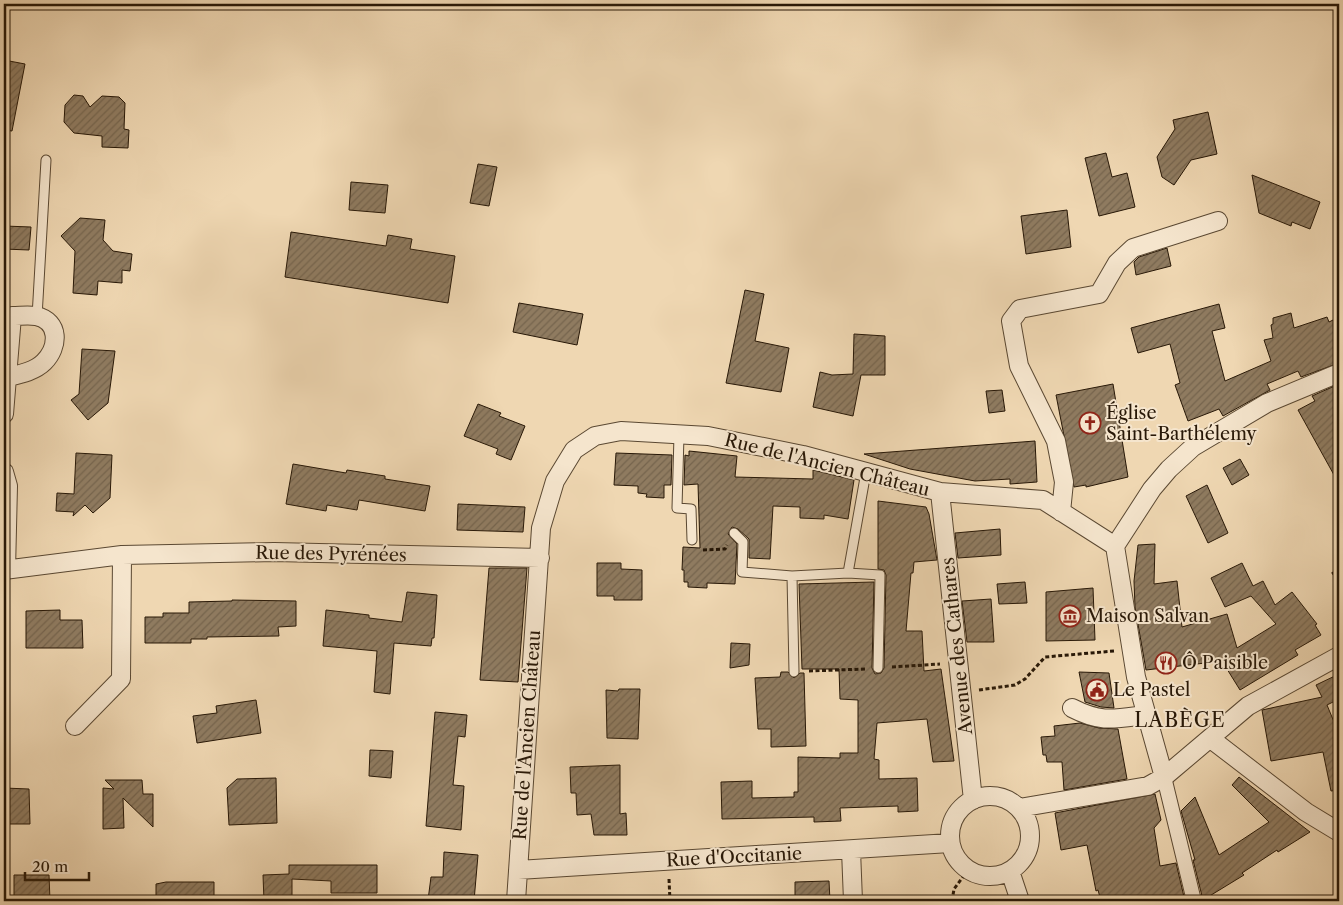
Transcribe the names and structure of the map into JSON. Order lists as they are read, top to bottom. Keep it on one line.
{"streets":{"street":["Rue de l'Ancien Château","Rue des Pyrénées","Avenue des Cathares","Rue d'Occitanie"]},"crossings":[["Rue de l'Ancien Château","Rue des Pyrénées"],["Rue de l'Ancien Château","Avenue des Cathares"],["Rue de l'Ancien Château","Rue d'Occitanie"],["Avenue des Cathares","Rue d'Occitanie"]],"districts":["LABÈGE"],"places":{"church":["Église Saint-Barthélemy"],"museum":["Maison Salvan"],"restaurant":["Ô Paisible"],"public building":["Le Pastel"]},"scale_bar":"20 m"}
